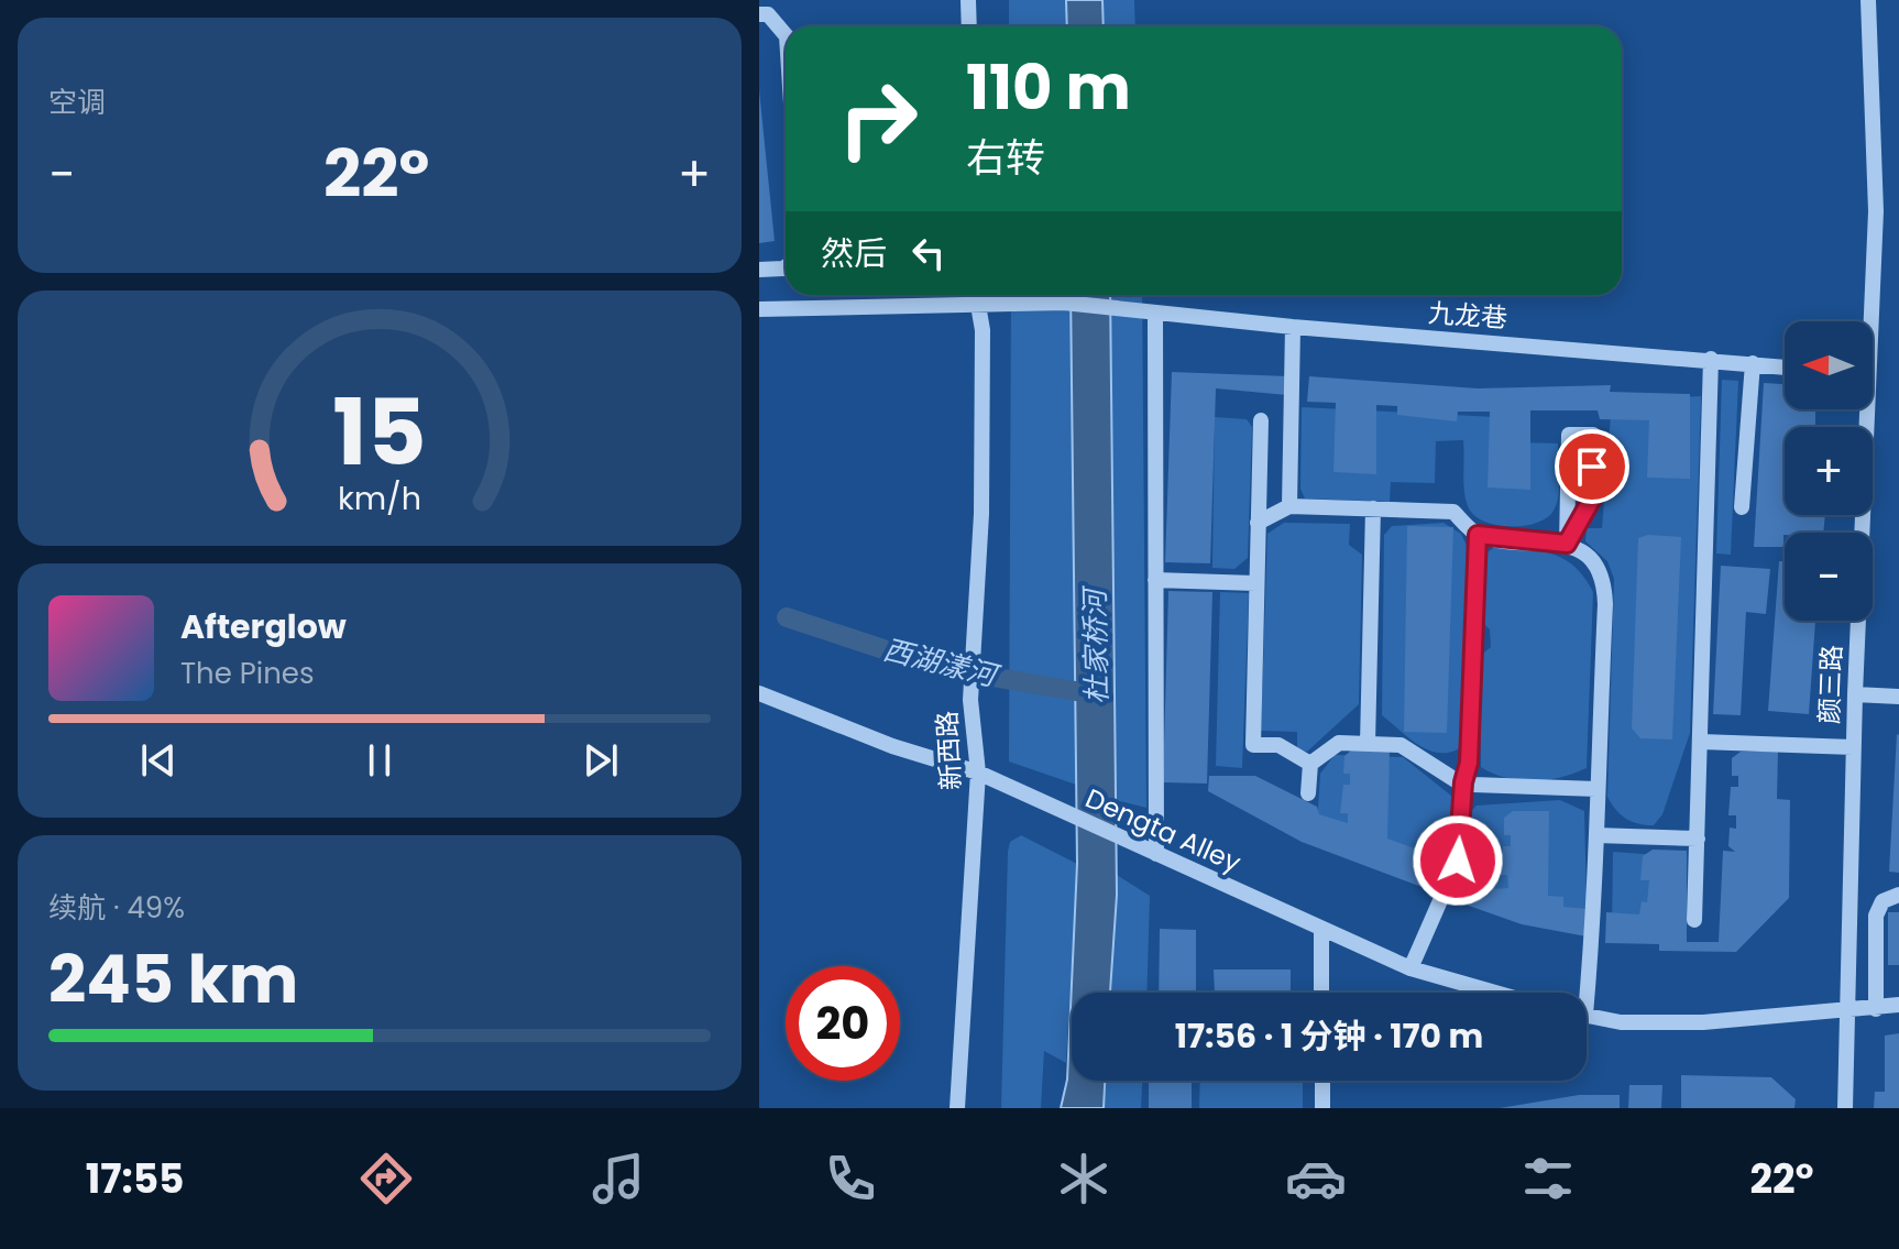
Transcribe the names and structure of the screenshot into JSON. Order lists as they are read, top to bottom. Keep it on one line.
{"streets":{"street":["九龙巷","颜三路","新西路","Dengta Alley"]},"crossings":[["九龙巷","新西路"],["新西路","Dengta Alley"]],"water":["杜家桥河","西湖漾河"],"north":"left","page":{"tile":["空调",["续航 · 49%","245 km"]],"turn":["110 m","右转"],"heat":["−","22°","+"],"then":"然后","map_buttons":["+","−"],"song":["Afterglow","The Pines"],"limit":"20","trip":"17:56 · 1 分钟 · 170 m","tabs":["17:55","22°"],"gauge":["15","km/h"]}}
